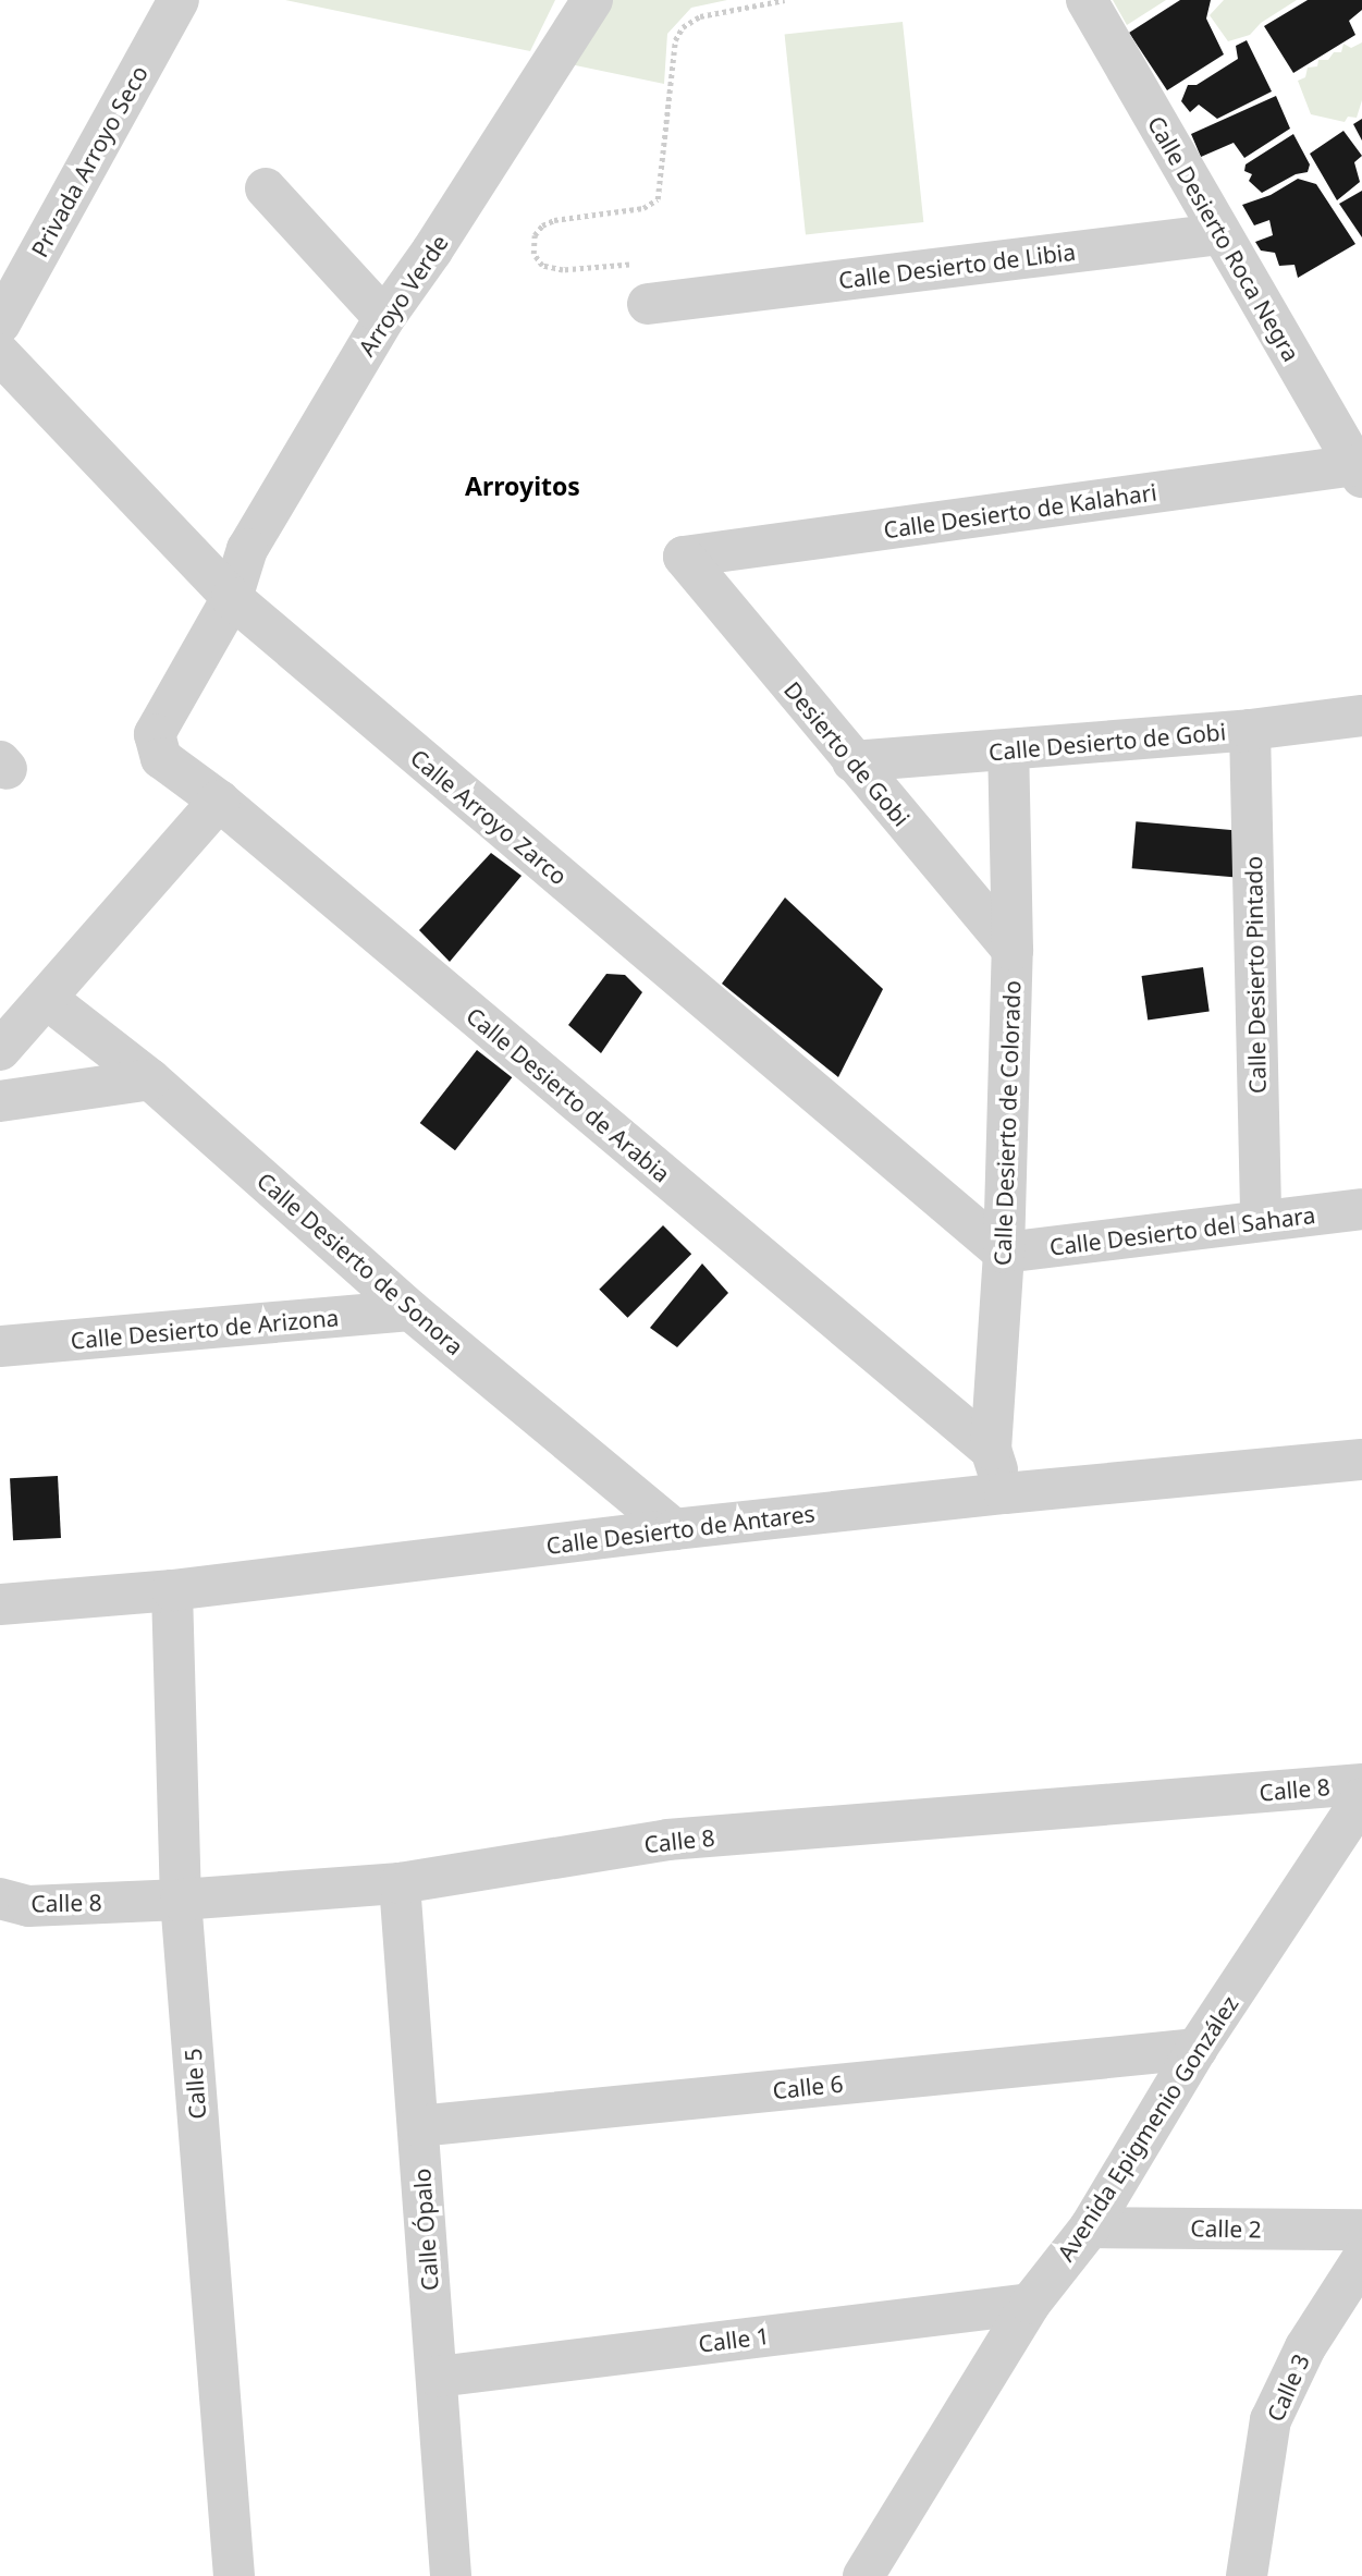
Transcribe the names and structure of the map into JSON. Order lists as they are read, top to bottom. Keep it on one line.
{"streets":{"street":["Privada Arroyo Seco","Calle Desierto Roca Negra","Calle Desierto de Libia","Arroyo Verde","Calle Desierto de Kalahari","Calle Desierto de Gobi","Desierto de Gobi","Calle Arroyo Zarco","Calle Desierto Pintado","Calle Desierto de Arabia","Calle Desierto de Colorado","Calle Desierto del Sahara","Calle Desierto de Sonora","Calle Desierto de Arizona","Calle Desierto de Antares","Calle 8","Calle 5","Calle 6","Avenida Epigmenio González","Calle 2","Calle Ópalo","Calle 1","Calle 3"]},"crossings":[["Calle Desierto Roca Negra","Calle Desierto de Libia"],["Calle Desierto Roca Negra","Calle Desierto de Kalahari"],["Arroyo Verde","Calle Arroyo Zarco"],["Arroyo Verde","Calle Desierto de Arabia"],["Calle Desierto de Kalahari","Desierto de Gobi"],["Calle Desierto de Gobi","Desierto de Gobi"],["Calle Desierto de Gobi","Calle Desierto Pintado"],["Calle Desierto de Gobi","Calle Desierto de Colorado"],["Desierto de Gobi","Calle Desierto de Colorado"],["Calle Arroyo Zarco","Calle Desierto de Colorado"],["Calle Arroyo Zarco","Calle Desierto del Sahara"],["Calle Desierto Pintado","Calle Desierto del Sahara"],["Calle Desierto de Arabia","Calle Desierto de Colorado"],["Calle Desierto de Colorado","Calle Desierto del Sahara"],["Calle Desierto de Colorado","Calle Desierto de Antares"],["Calle Desierto de Sonora","Calle Desierto de Arizona"],["Calle Desierto de Sonora","Calle Desierto de Antares"],["Calle Desierto de Antares","Calle 5"],["Calle 8","Calle 5"],["Calle 8","Calle Ópalo"],["Calle 6","Avenida Epigmenio González"],["Calle 6","Calle Ópalo"],["Avenida Epigmenio González","Calle 2"],["Avenida Epigmenio González","Calle 1"],["Calle Ópalo","Calle 1"]],"districts":["Arroyitos"]}
